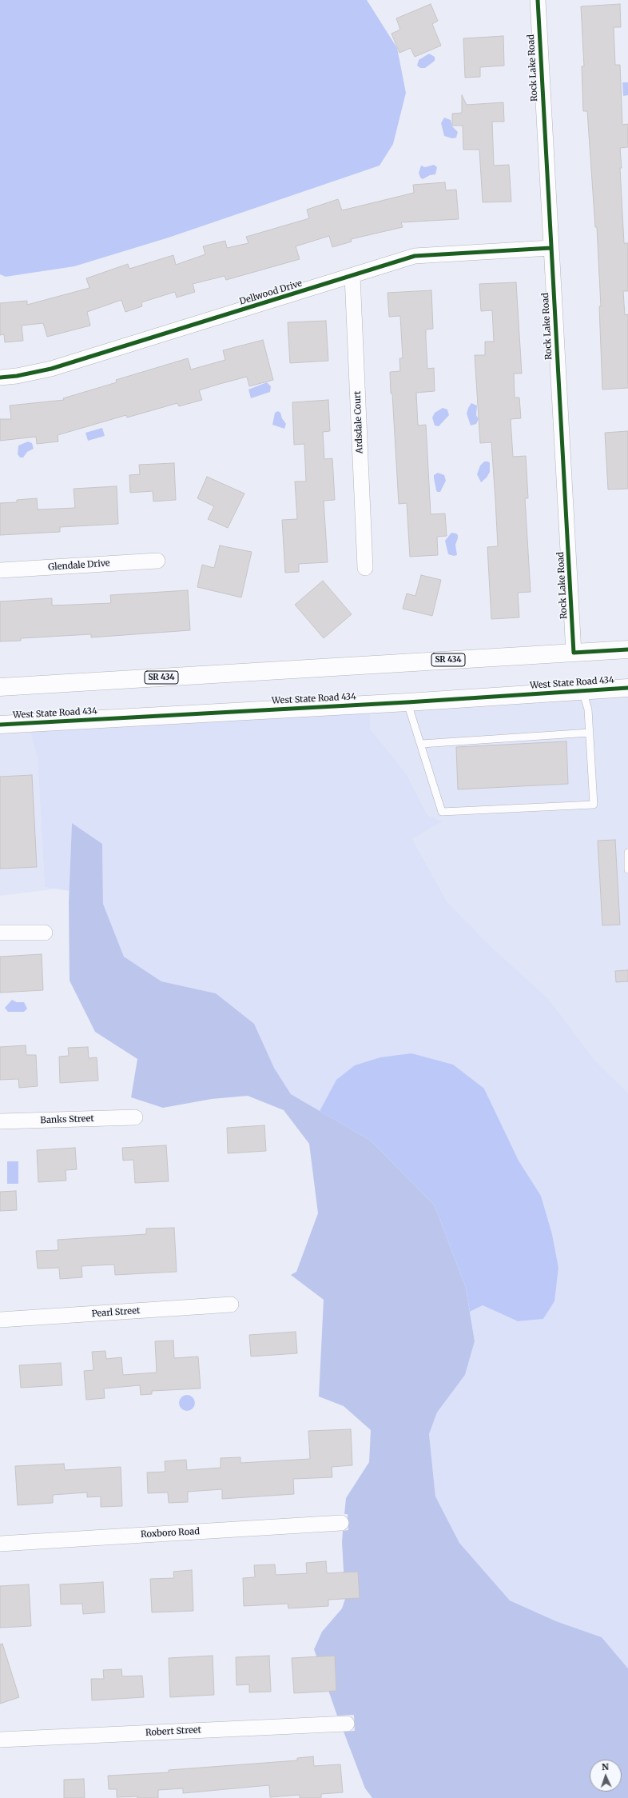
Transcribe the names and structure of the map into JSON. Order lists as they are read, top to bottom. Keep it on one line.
{"streets":{"main road":["SR 434","West State Road 434"],"street":["Rock Lake Road","Dellwood Drive","Ardsdale Court","Glendale Drive","Banks Street","Pearl Street","Roxboro Road","Robert Street"]},"crossings":[["Rock Lake Road","Dellwood Drive"],["Rock Lake Road","SR 434"],["Dellwood Drive","Ardsdale Court"]],"north":"top"}
